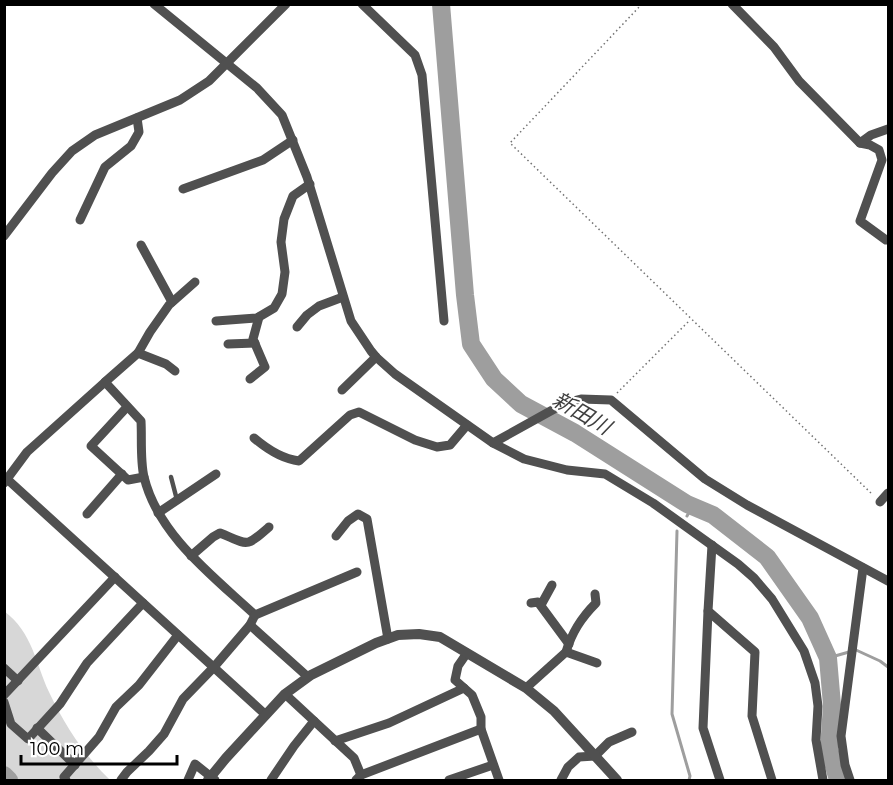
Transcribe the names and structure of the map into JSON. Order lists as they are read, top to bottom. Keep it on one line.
{"water":["新田川"],"scale_bar":"100 m"}
